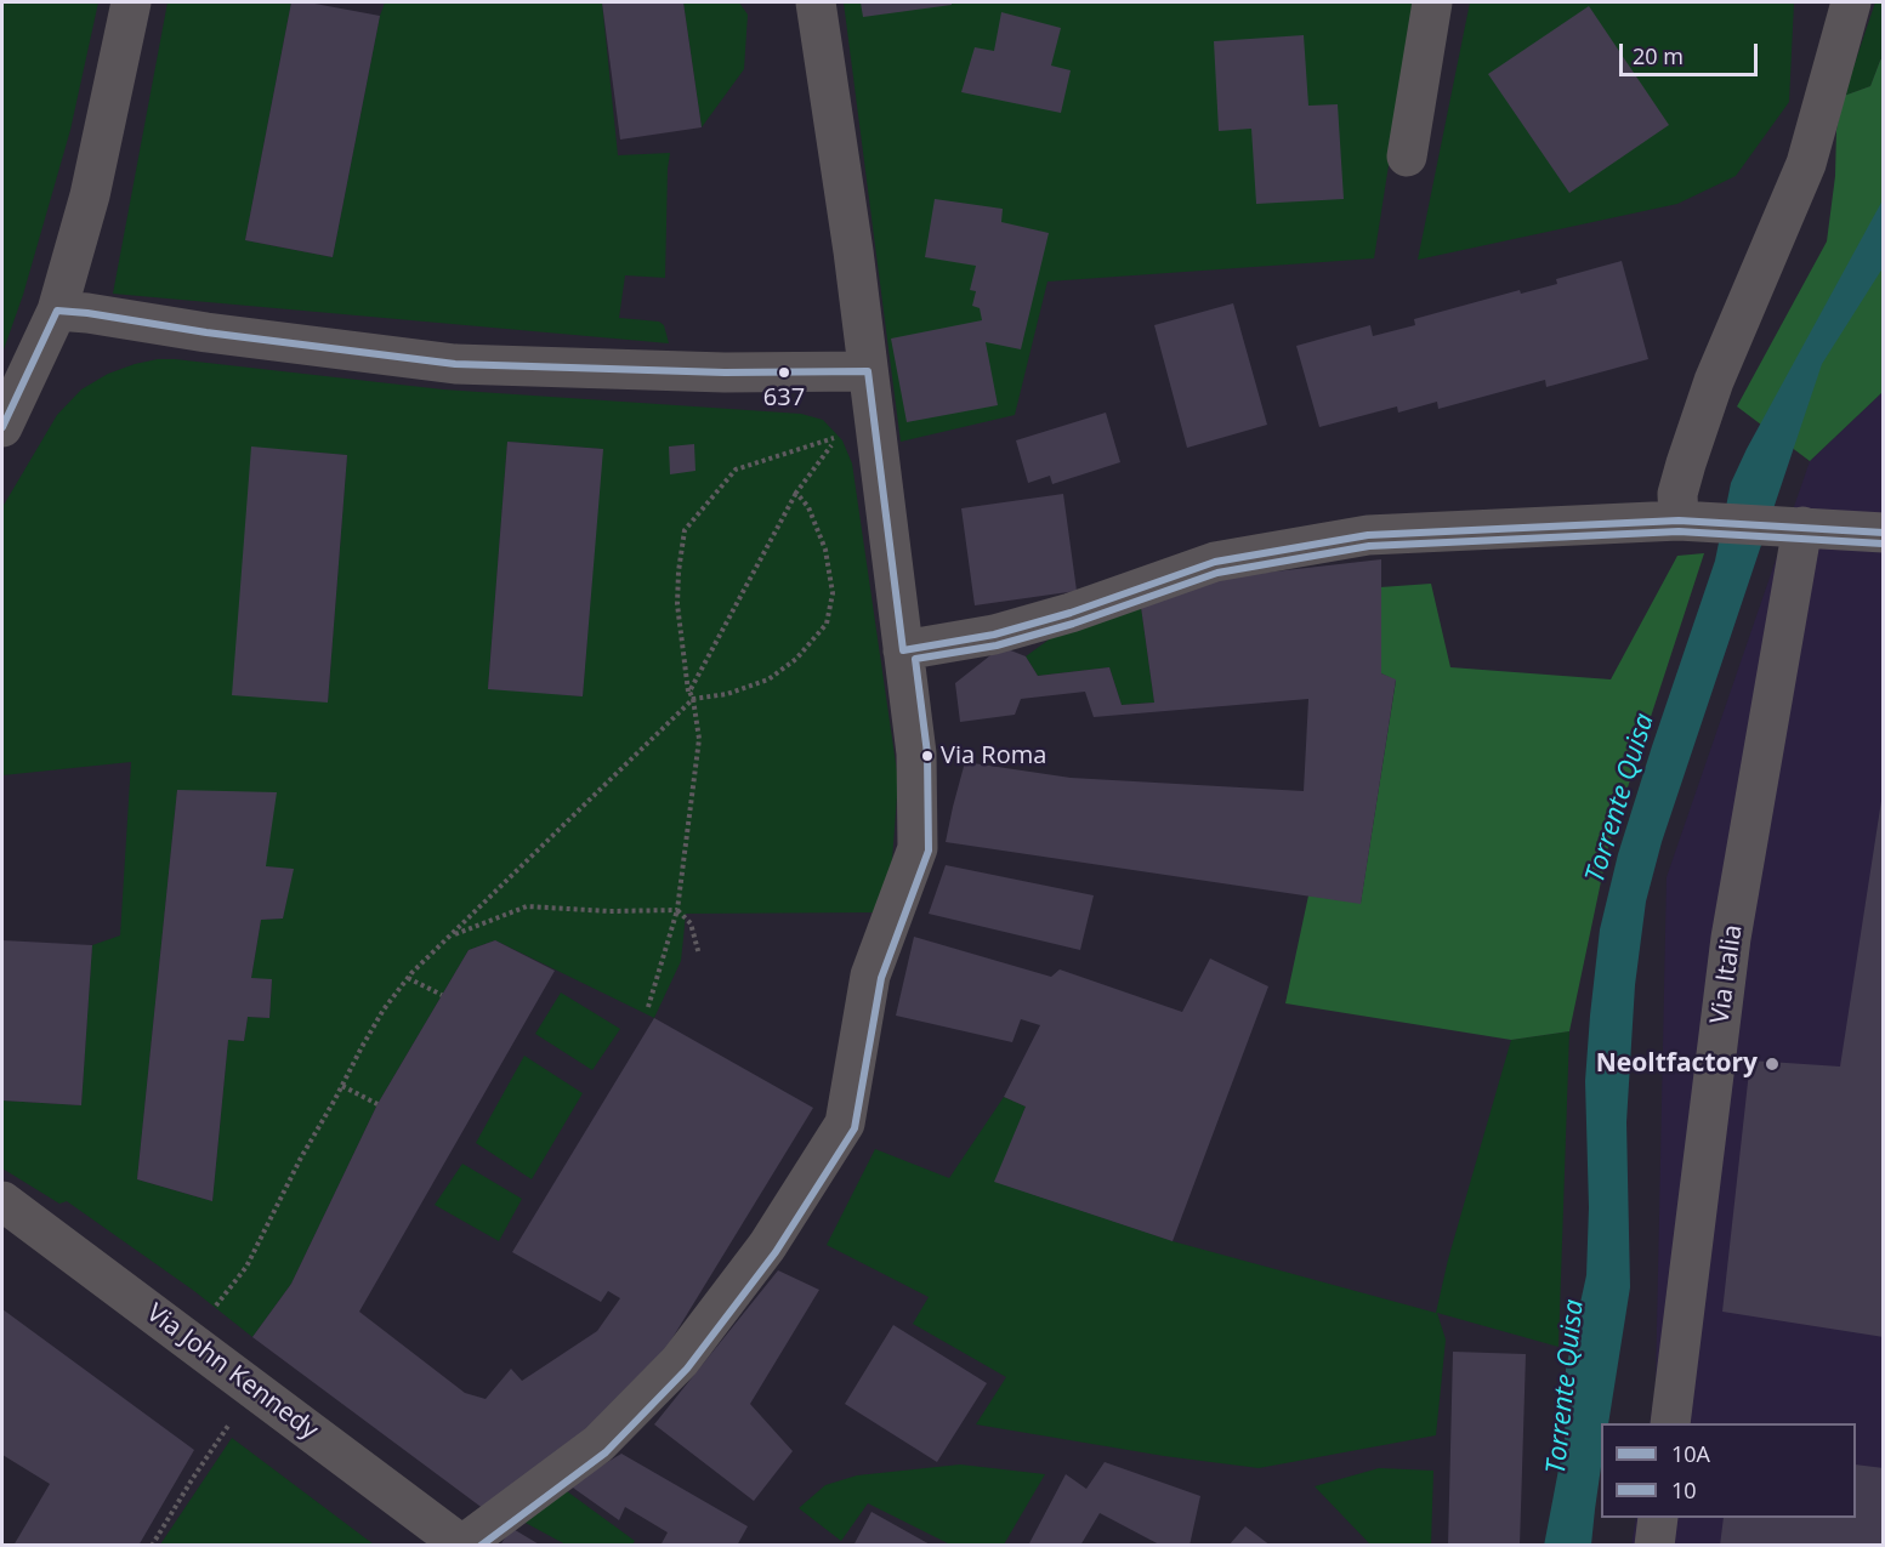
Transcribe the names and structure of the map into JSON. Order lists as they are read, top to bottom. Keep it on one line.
{"streets":{"street":["Via Italia","Via John Kennedy"]},"water":["Torrente Quisa"],"places":["637","Via Roma","Neoltfactory"],"lines":["transit line 10A","transit line 10"],"legend":["10A","10"],"scale_bar":"20 m"}
